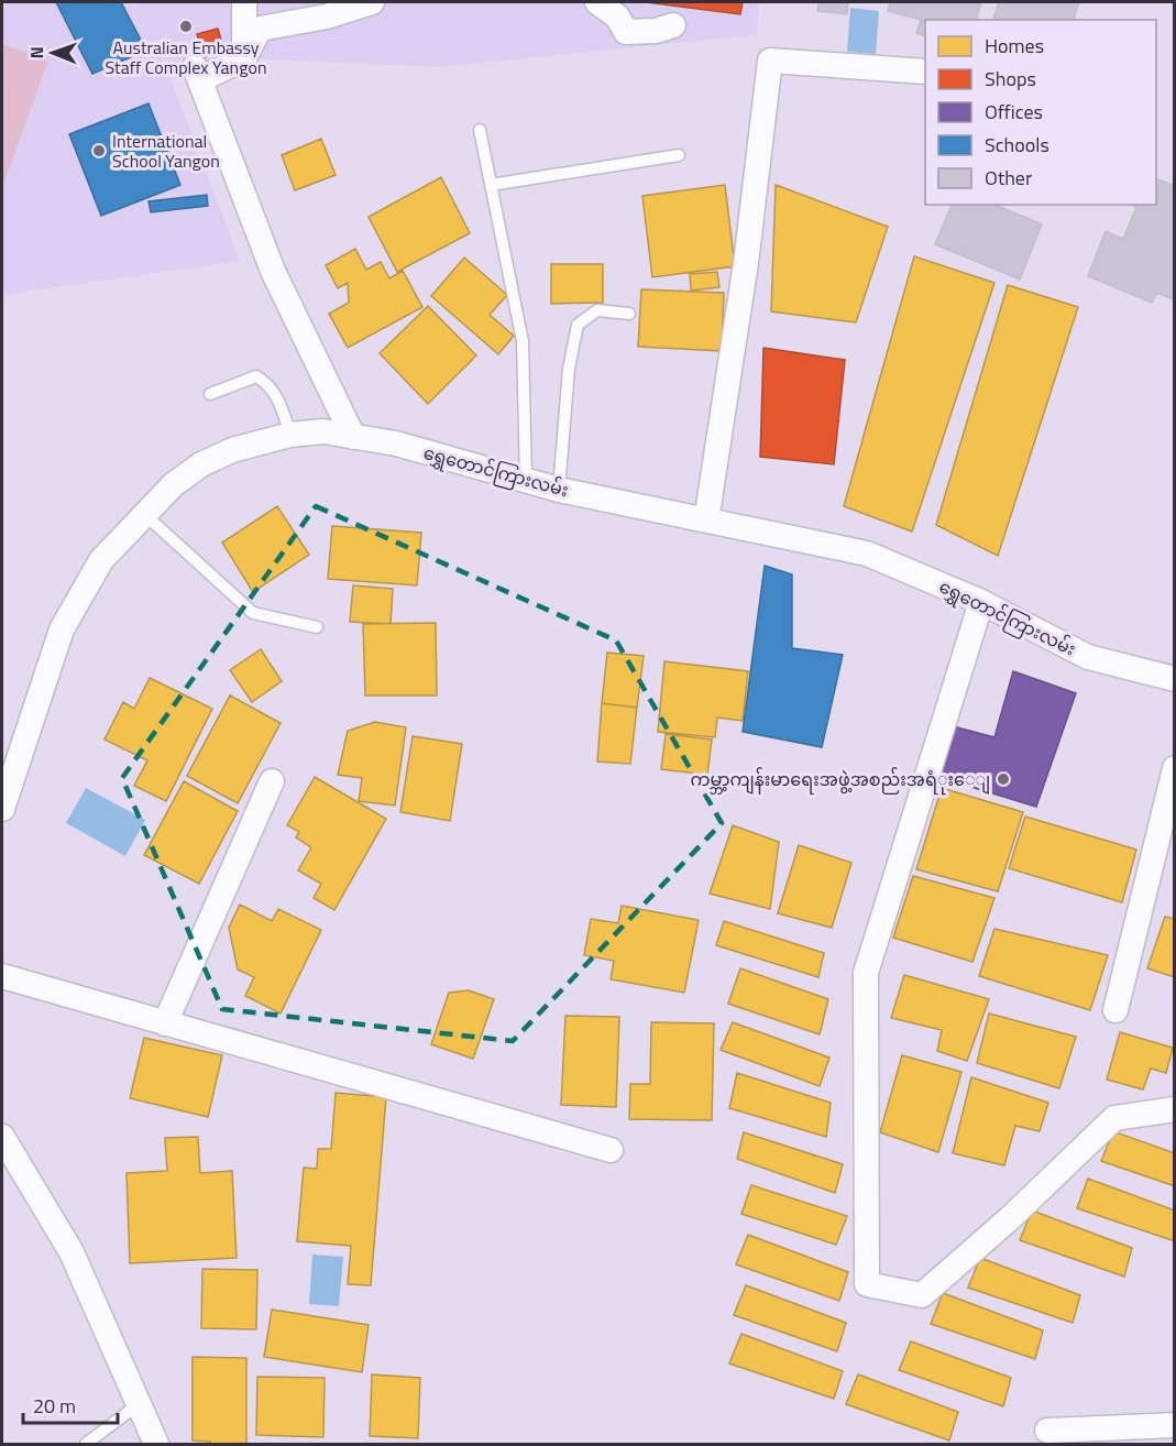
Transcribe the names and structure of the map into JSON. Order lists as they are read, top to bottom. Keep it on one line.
{"streets":{"street":["ရွှေတောင်ကြားလမ်း"]},"places":["Australian Embassy Staff Complex Yangon","International School Yangon","ကမ္ဘာ့ကျန်းမာရေးအဖွဲ့အစည်းအရံုးေျ"],"legend":["Homes","Shops","Offices","Schools","Other"],"scale_bar":"20 m","north":"left"}
